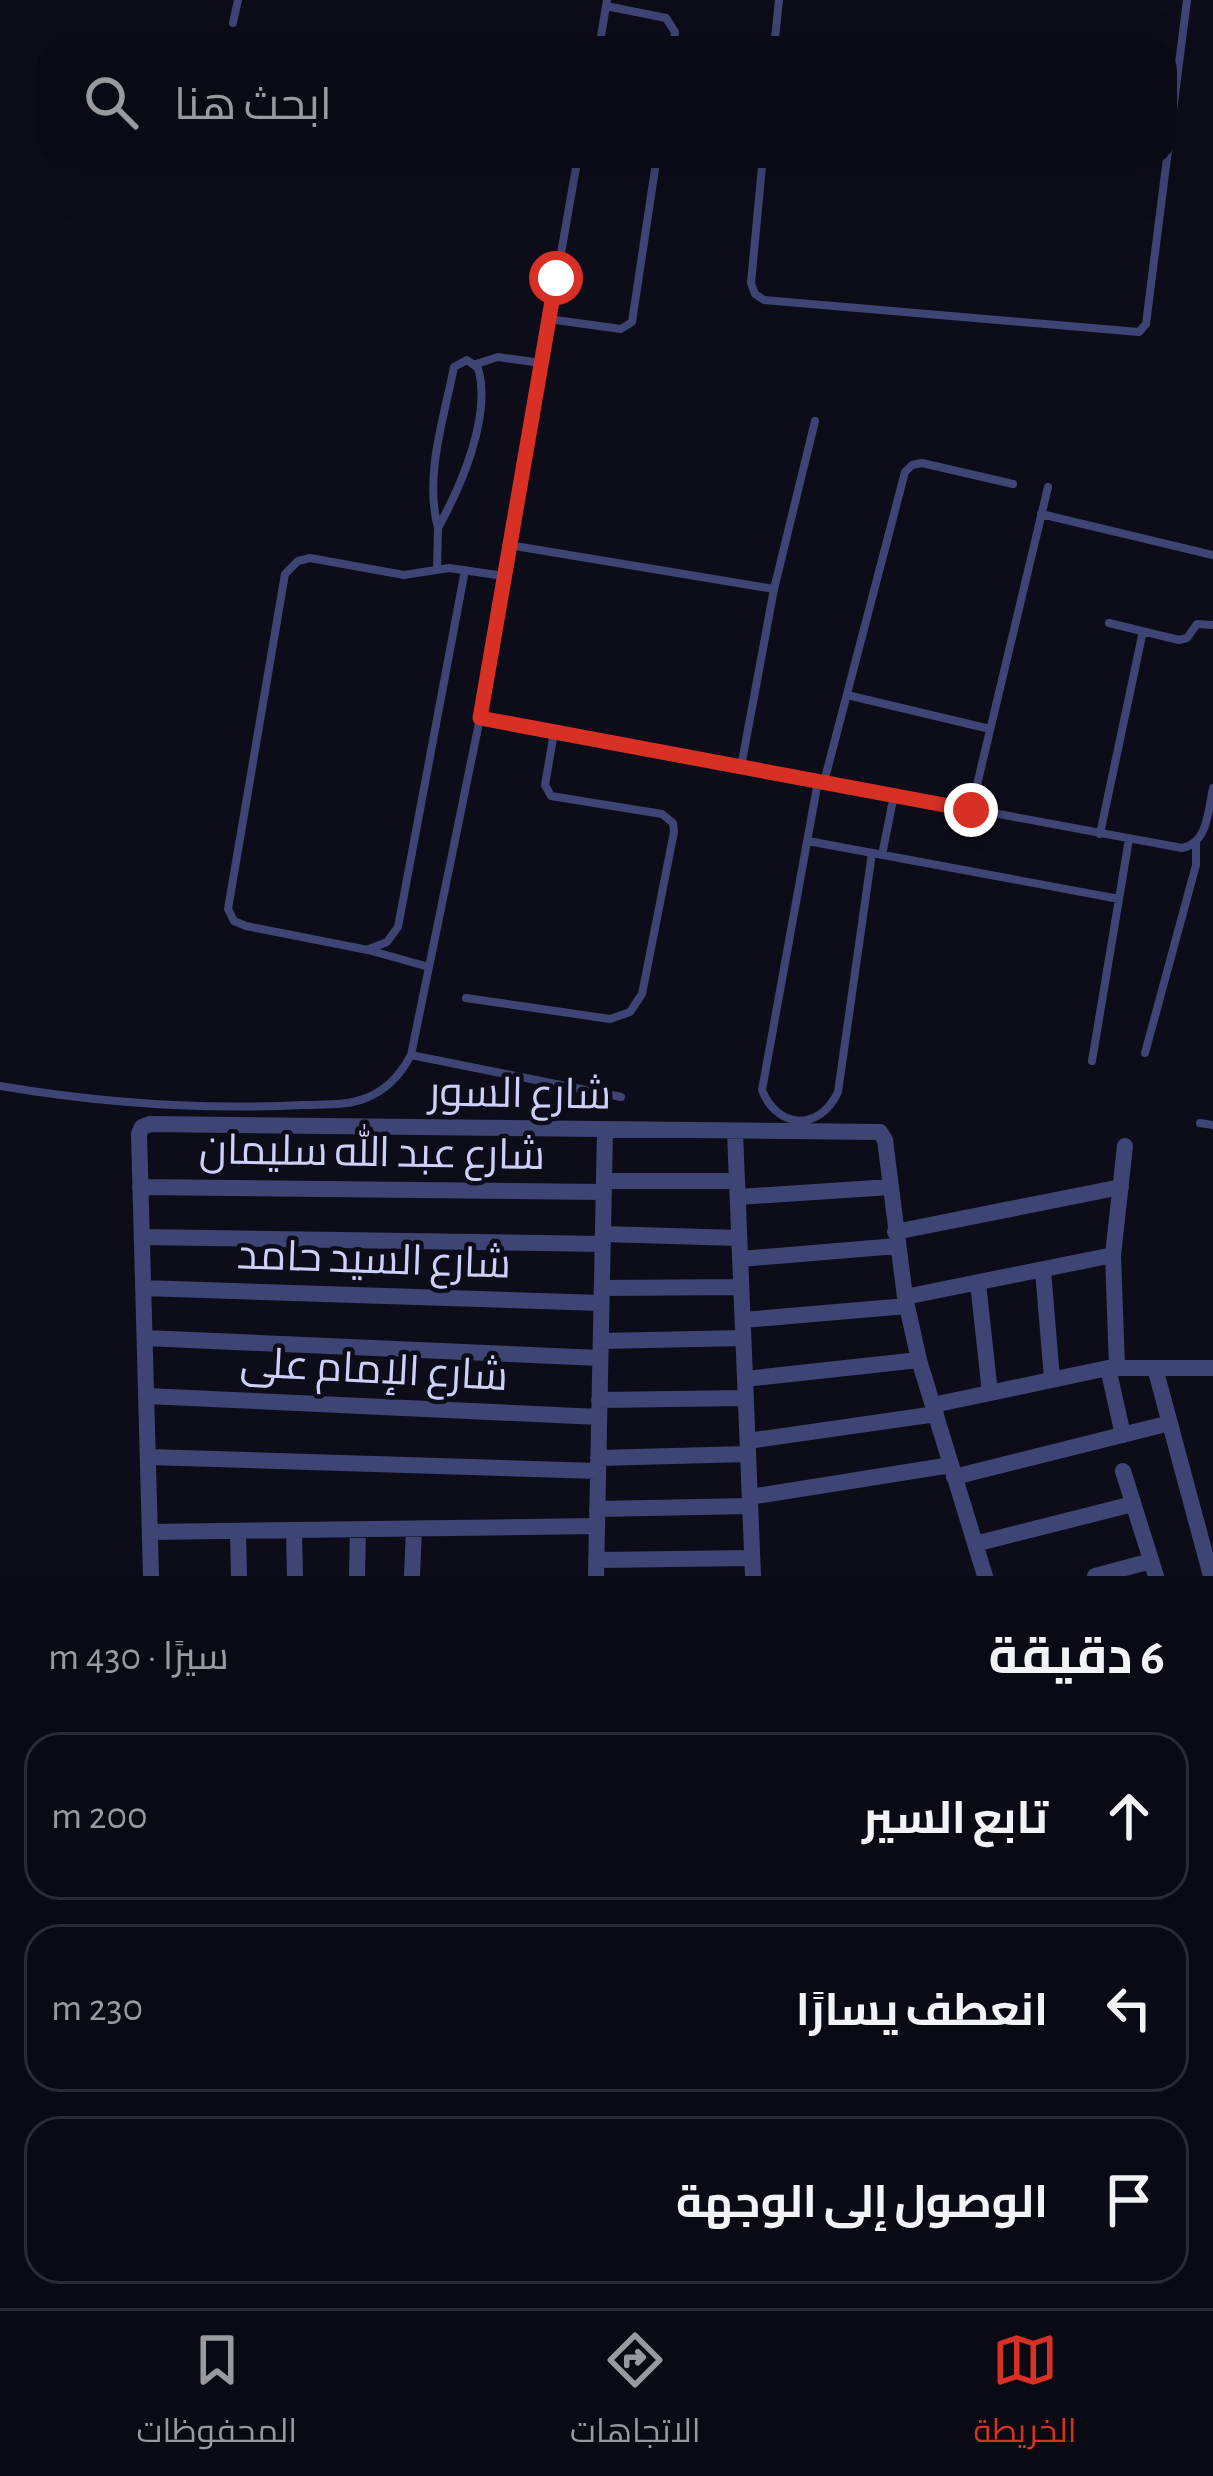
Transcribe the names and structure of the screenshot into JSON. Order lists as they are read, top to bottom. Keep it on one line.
{"streets":{"street":["شارع السور","شارع عبد الله سليمان","شارع السيد حامد","شارع الإمام على"]},"crossings":[["شارع السور","شارع عبد الله سليمان"]],"page":{"search":"ابحث هنا","heading":["6 دقيقة","سيرًا · 430 m"],"list":[["تابع السير","200 m"],["انعطف يسارًا","230 m"],"الوصول إلى الوجهة"],"nav":["الخريطة","الاتجاهات","المحفوظات"]}}
